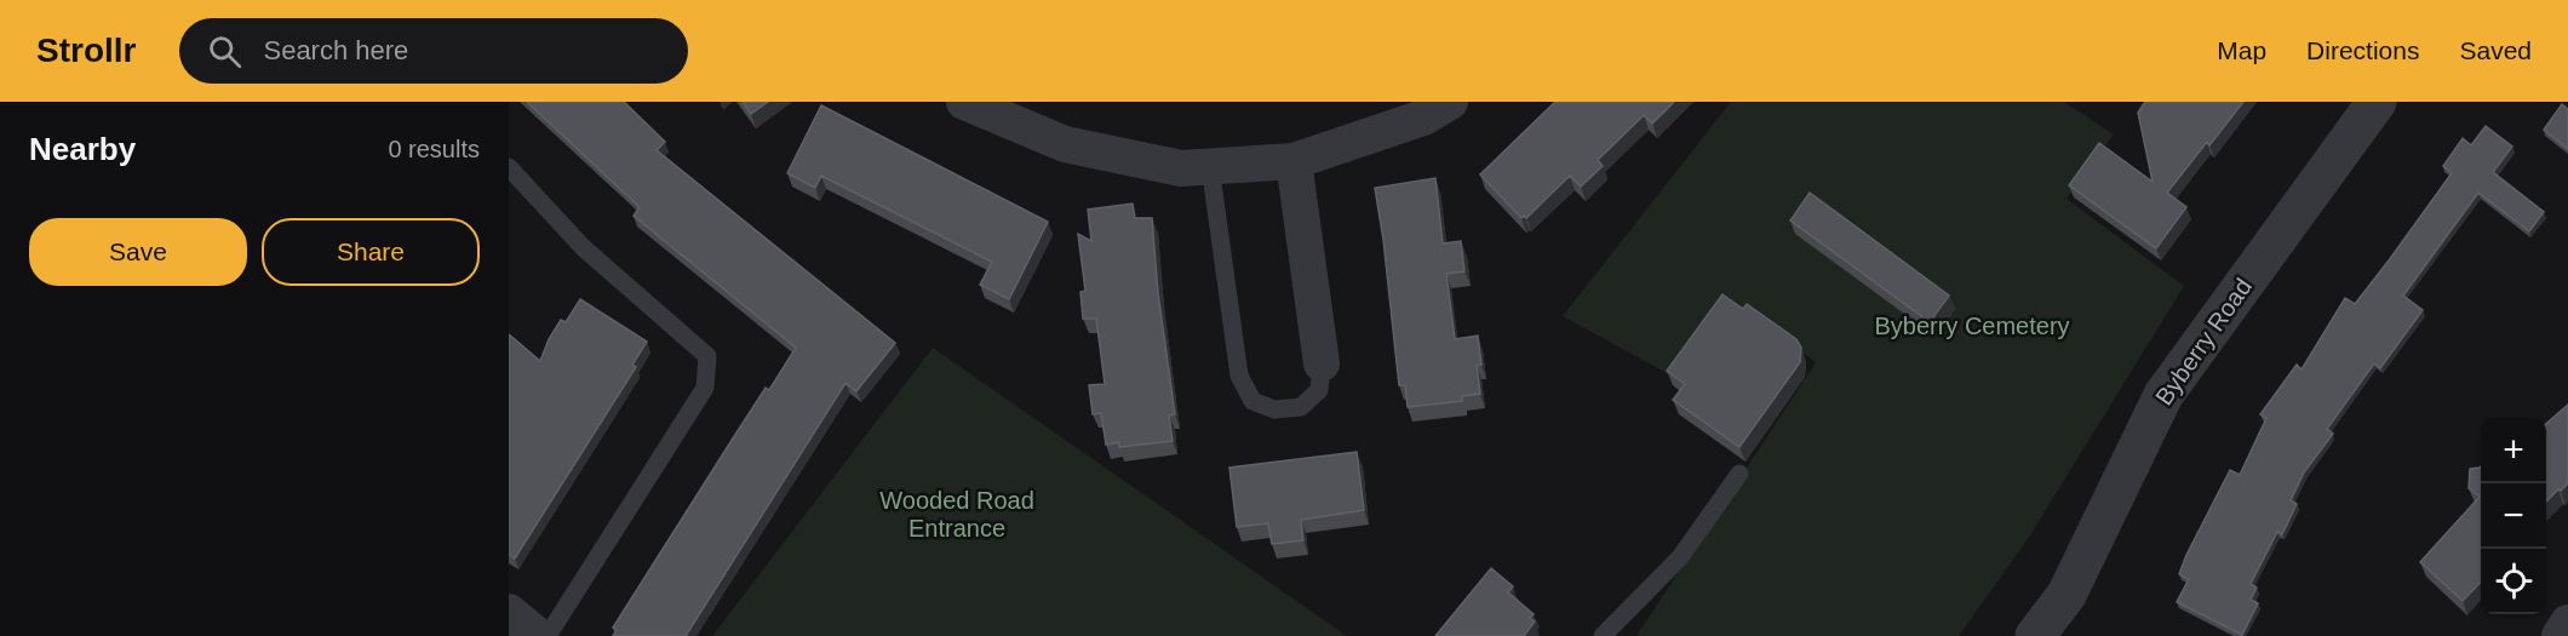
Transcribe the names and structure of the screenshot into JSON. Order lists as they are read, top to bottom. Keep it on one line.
{"streets":{"street":["Byberry Road"]},"parks":["Byberry Cemetery","Wooded Road Entrance"],"page":{"header":"Strollr","search":"Search here","nav":["Map","Directions","Saved"],"heading":["Nearby","0 results"],"buttons":["Save","Share"],"map_buttons":["+","−"]}}
